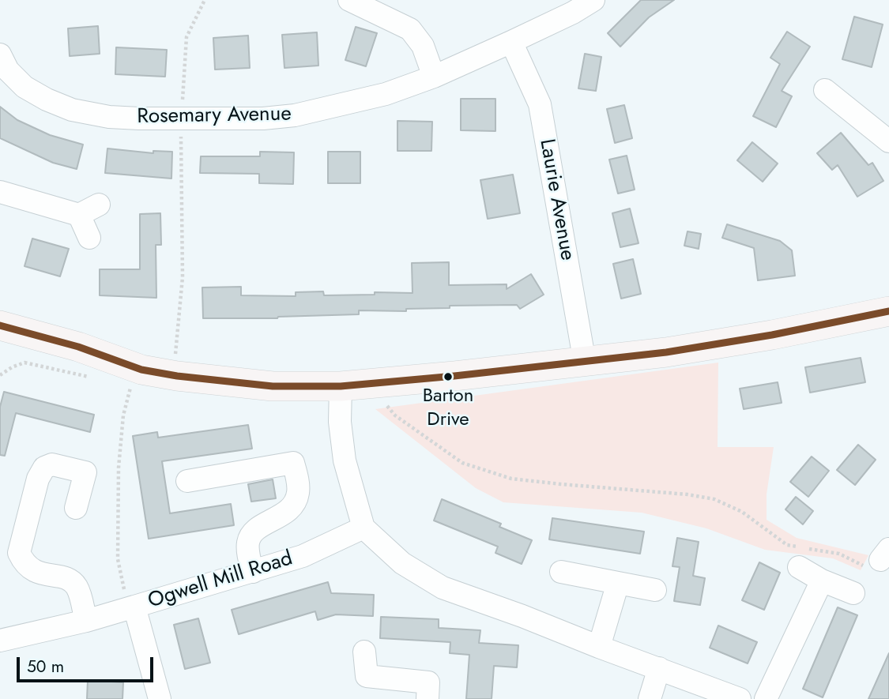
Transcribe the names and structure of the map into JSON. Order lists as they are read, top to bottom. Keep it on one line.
{"streets":{"street":["Rosemary Avenue","Laurie Avenue","Ogwell Mill Road"]},"crossings":[["Rosemary Avenue","Laurie Avenue"]],"places":["Barton Drive"],"scale_bar":"50 m"}
